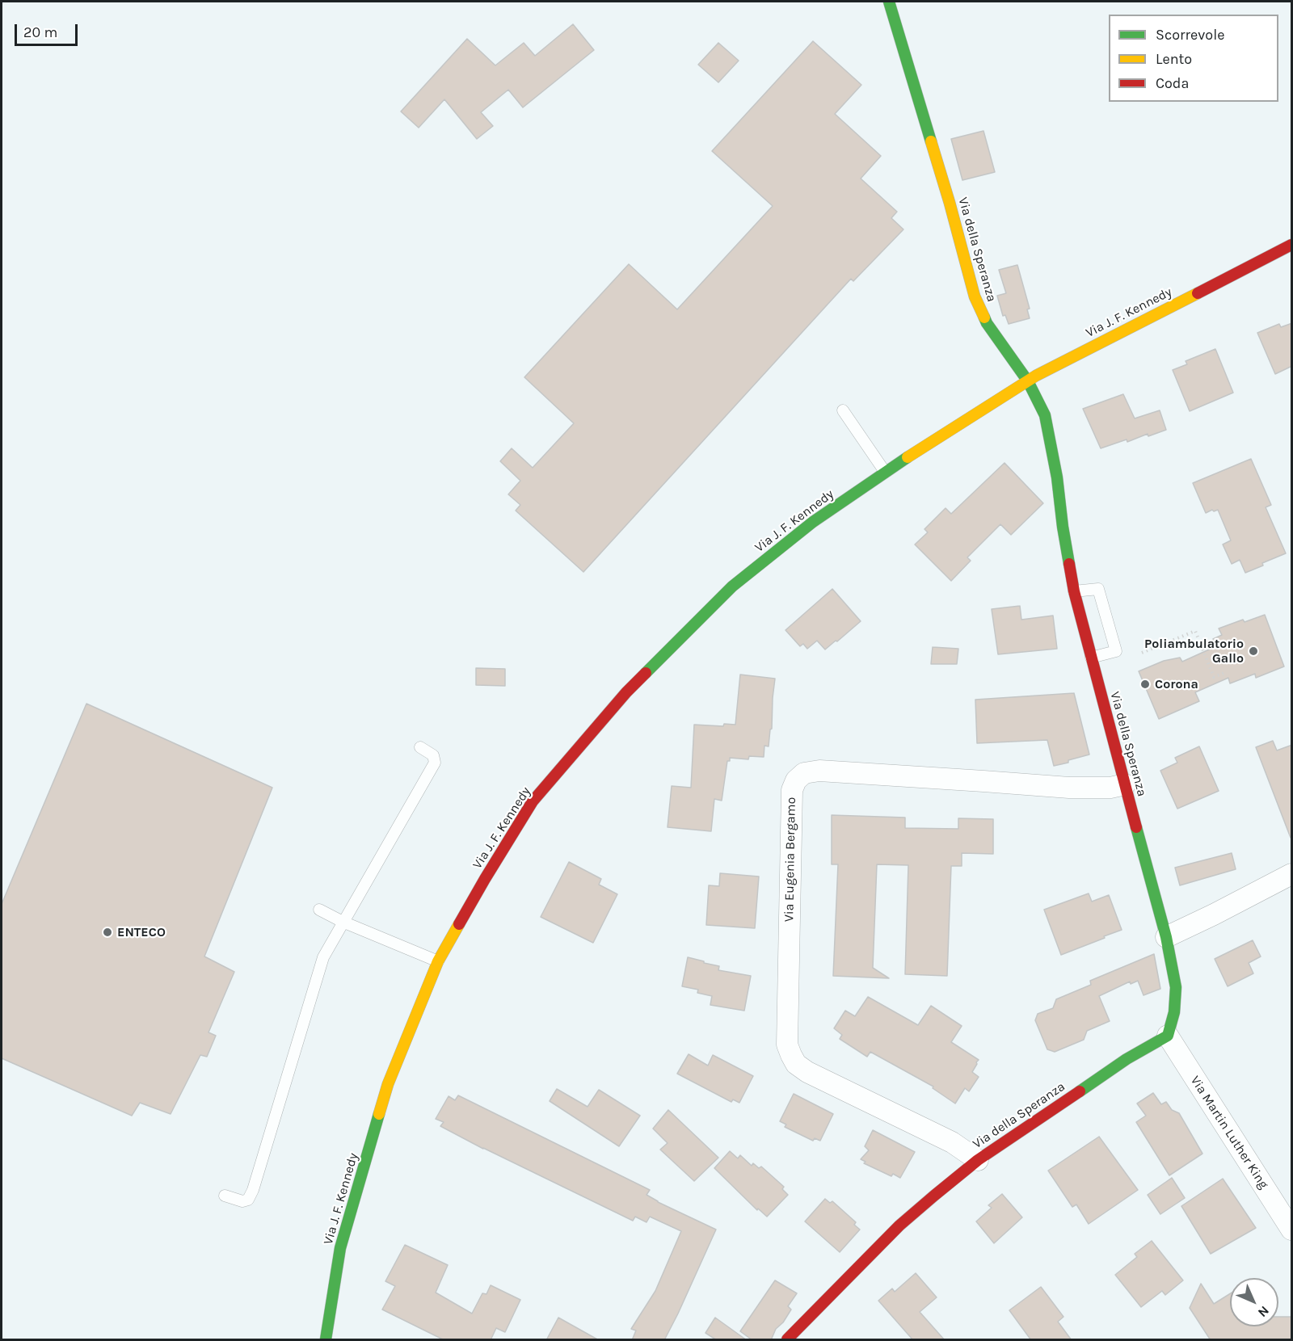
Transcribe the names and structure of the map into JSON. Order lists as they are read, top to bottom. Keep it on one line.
{"streets":{"street":["Via della Speranza","Via J. F. Kennedy","Via Eugenia Bergamo","Via Martin Luther King"]},"crossings":[["Via della Speranza","Via J. F. Kennedy"],["Via della Speranza","Via Eugenia Bergamo"],["Via della Speranza","Via Martin Luther King"]],"places":["Poliambulatorio Gallo","Corona","ENTECO"],"legend":["Scorrevole","Lento","Coda"],"scale_bar":"20 m","north":"bottom right"}
